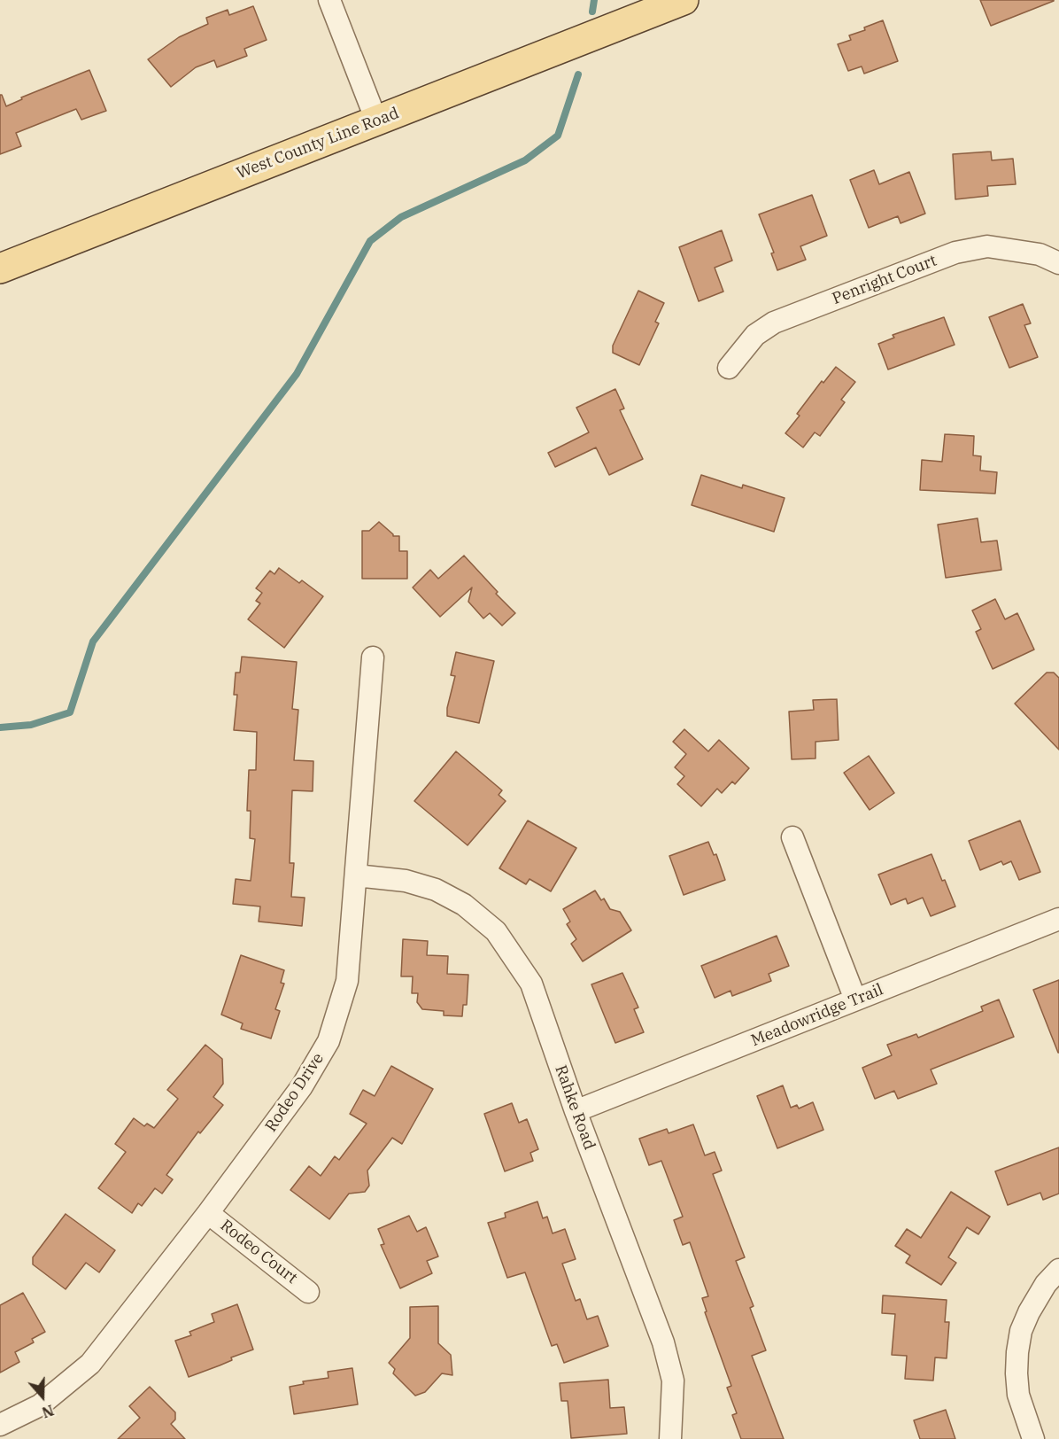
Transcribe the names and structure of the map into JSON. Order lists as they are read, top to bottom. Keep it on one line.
{"streets":{"main road":["West County Line Road"],"street":["Penright Court","Meadowridge Trail","Rodeo Drive","Rahke Road","Rodeo Court"]},"crossings":[["Meadowridge Trail","Rahke Road"],["Rodeo Drive","Rahke Road"],["Rodeo Drive","Rodeo Court"]],"north":"bottom"}
